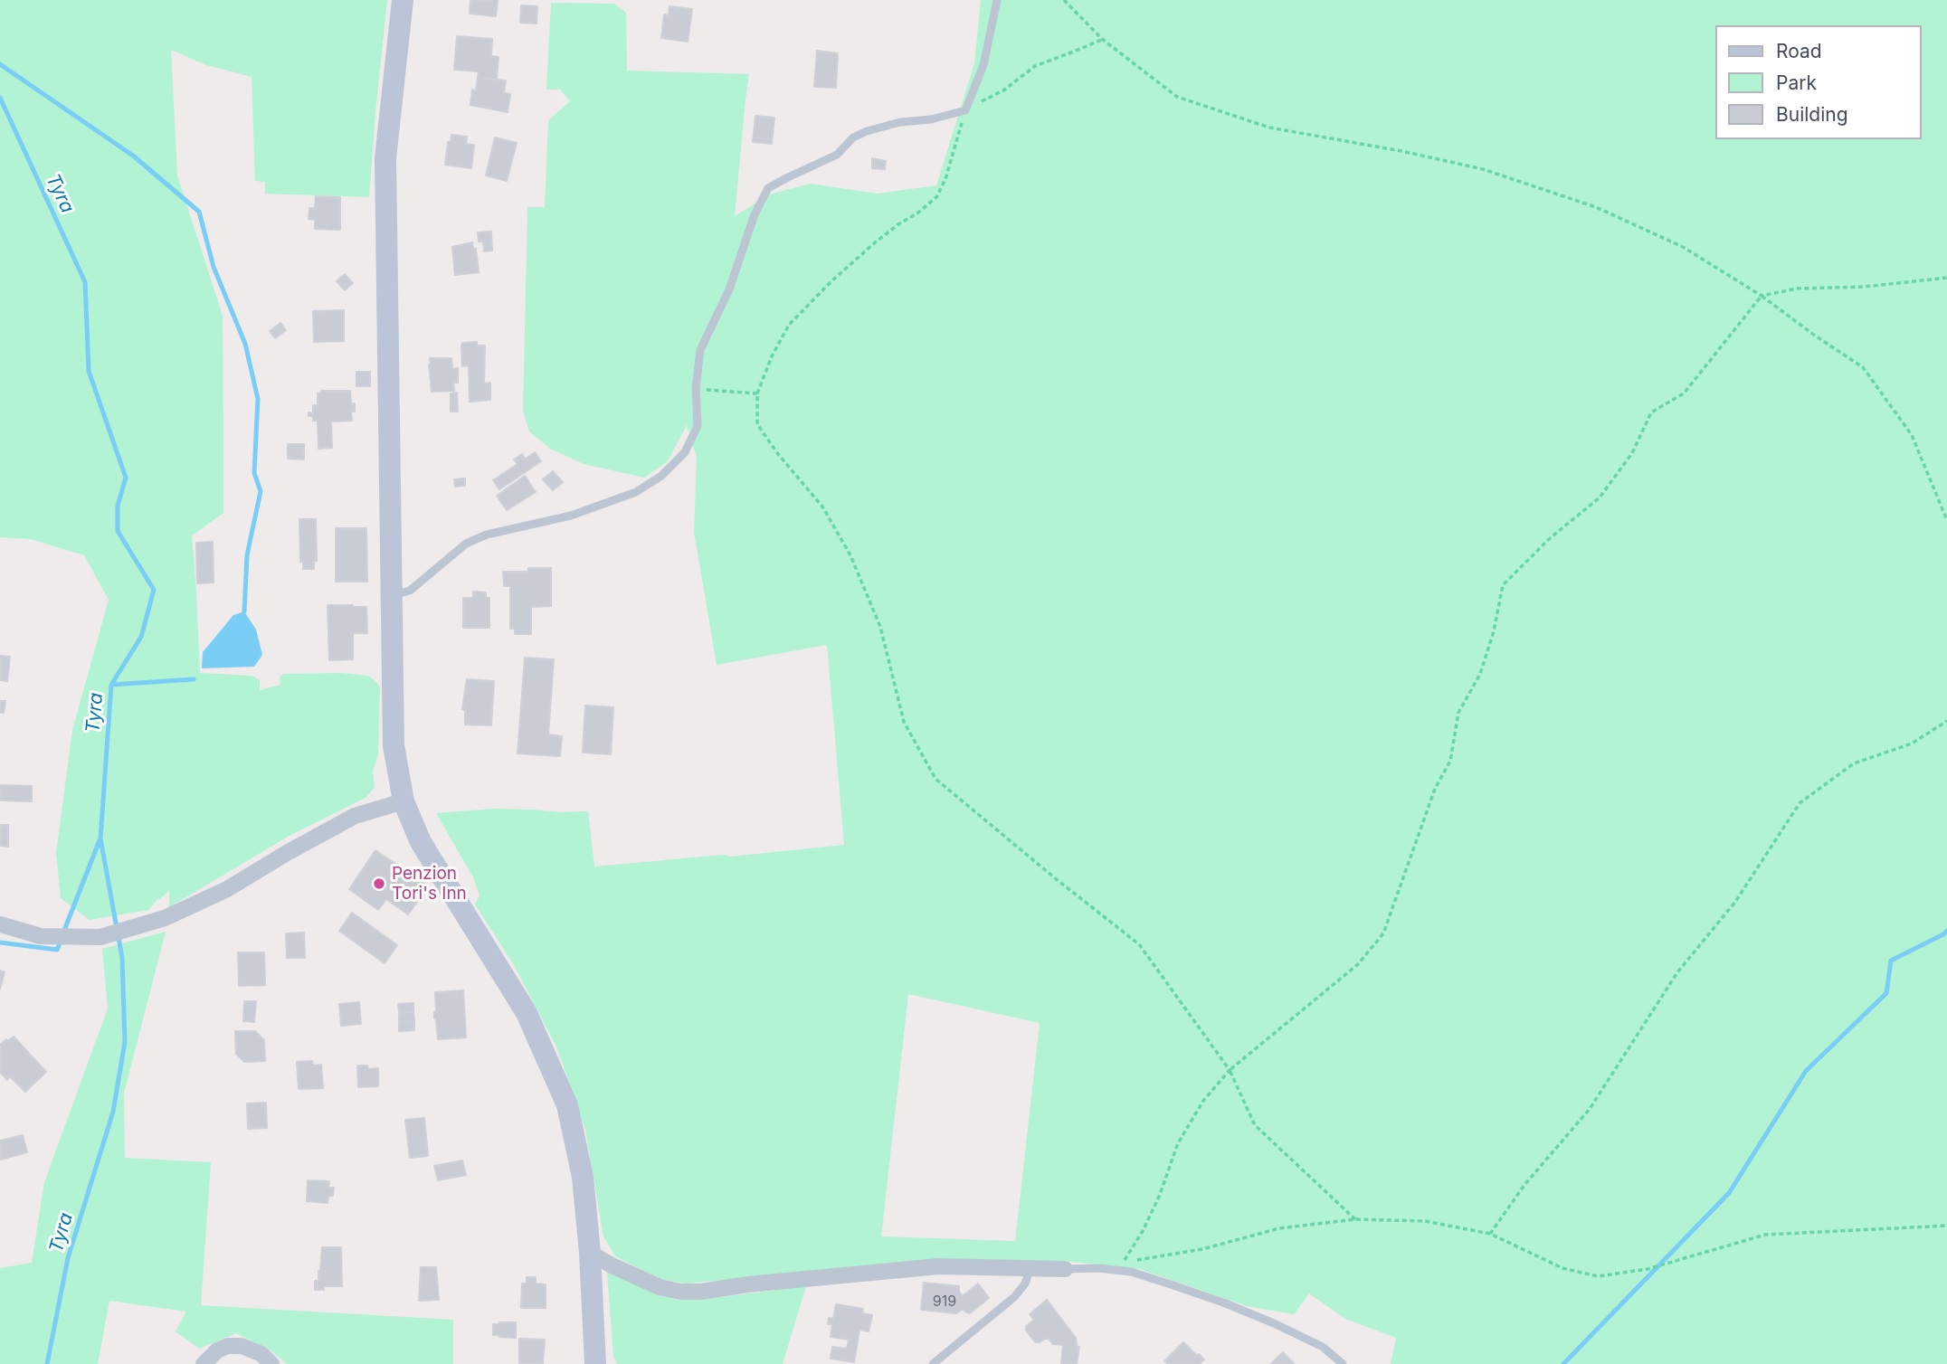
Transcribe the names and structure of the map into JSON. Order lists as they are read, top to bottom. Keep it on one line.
{"water":["Tyra"],"places":["Penzion Tori's Inn"],"house_numbers":["919"],"legend":["Road","Park","Building"]}
